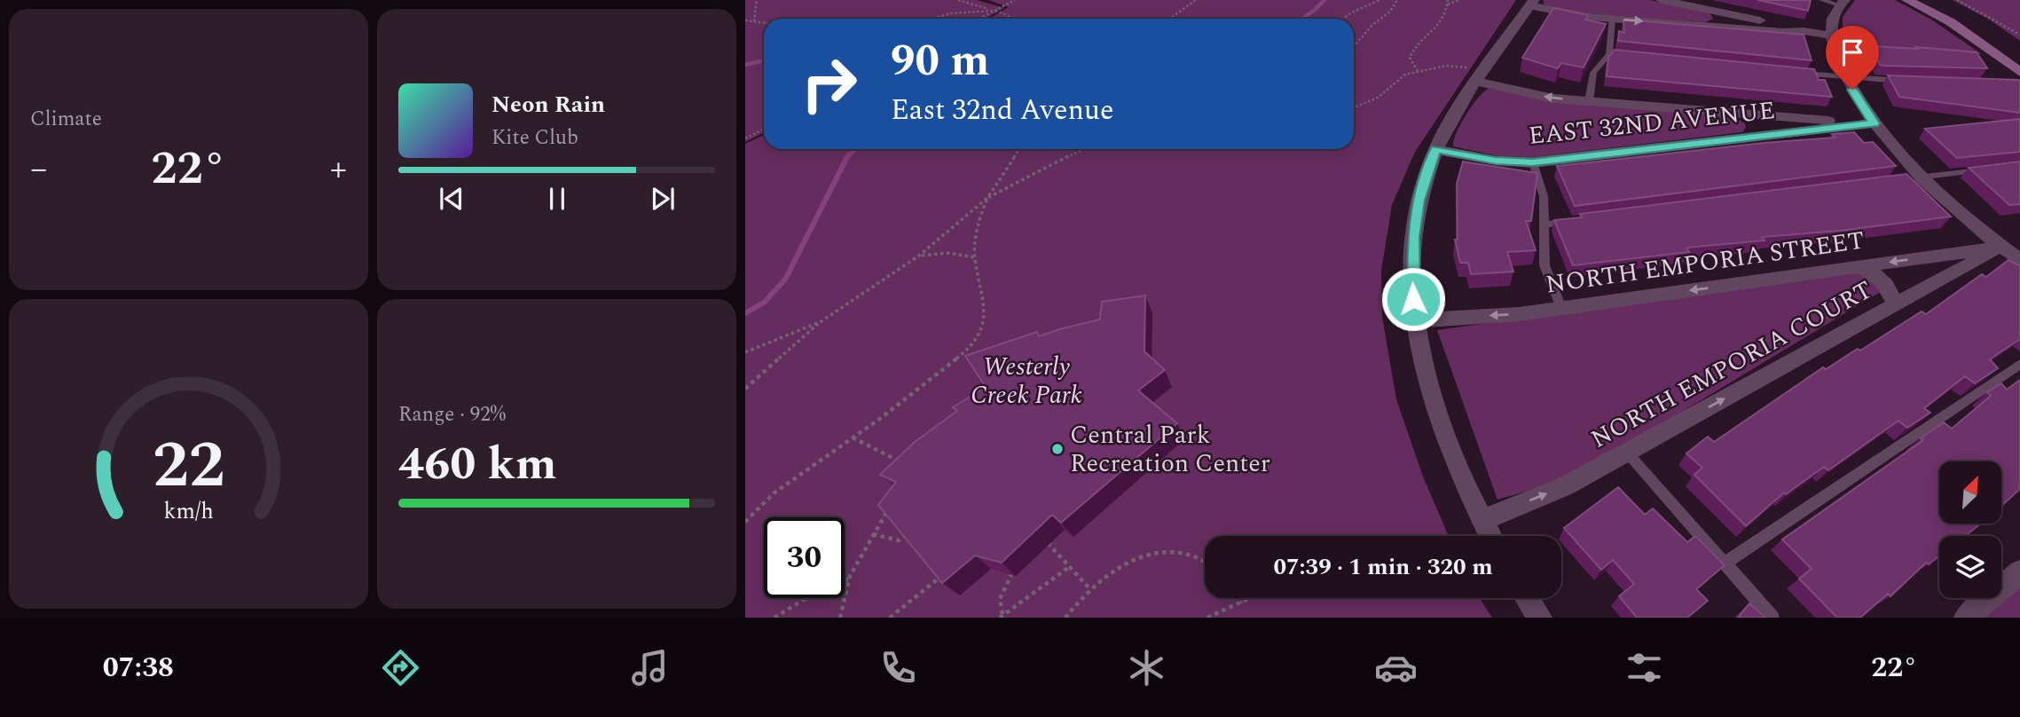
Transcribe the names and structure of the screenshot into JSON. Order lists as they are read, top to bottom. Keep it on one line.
{"streets":{"street":["EAST 32ND AVENUE","NORTH EMPORIA STREET","NORTH EMPORIA COURT"]},"crossings":[["NORTH EMPORIA STREET","NORTH EMPORIA COURT"]],"one_way":["NORTH EMPORIA STREET","NORTH EMPORIA COURT"],"parks":["Westerly Creek Park"],"places":["Central Park Recreation Center"],"north":"top right","page":{"tile":["Climate",["Range · 92%","460 km"]],"turn":["90 m","East 32nd Avenue"],"song":["Neon Rain","Kite Club"],"heat":["−","22°","+"],"limit":"30","trip":"07:39 · 1 min · 320 m","tabs":["07:38","22°"],"gauge":["22","km/h"]}}
